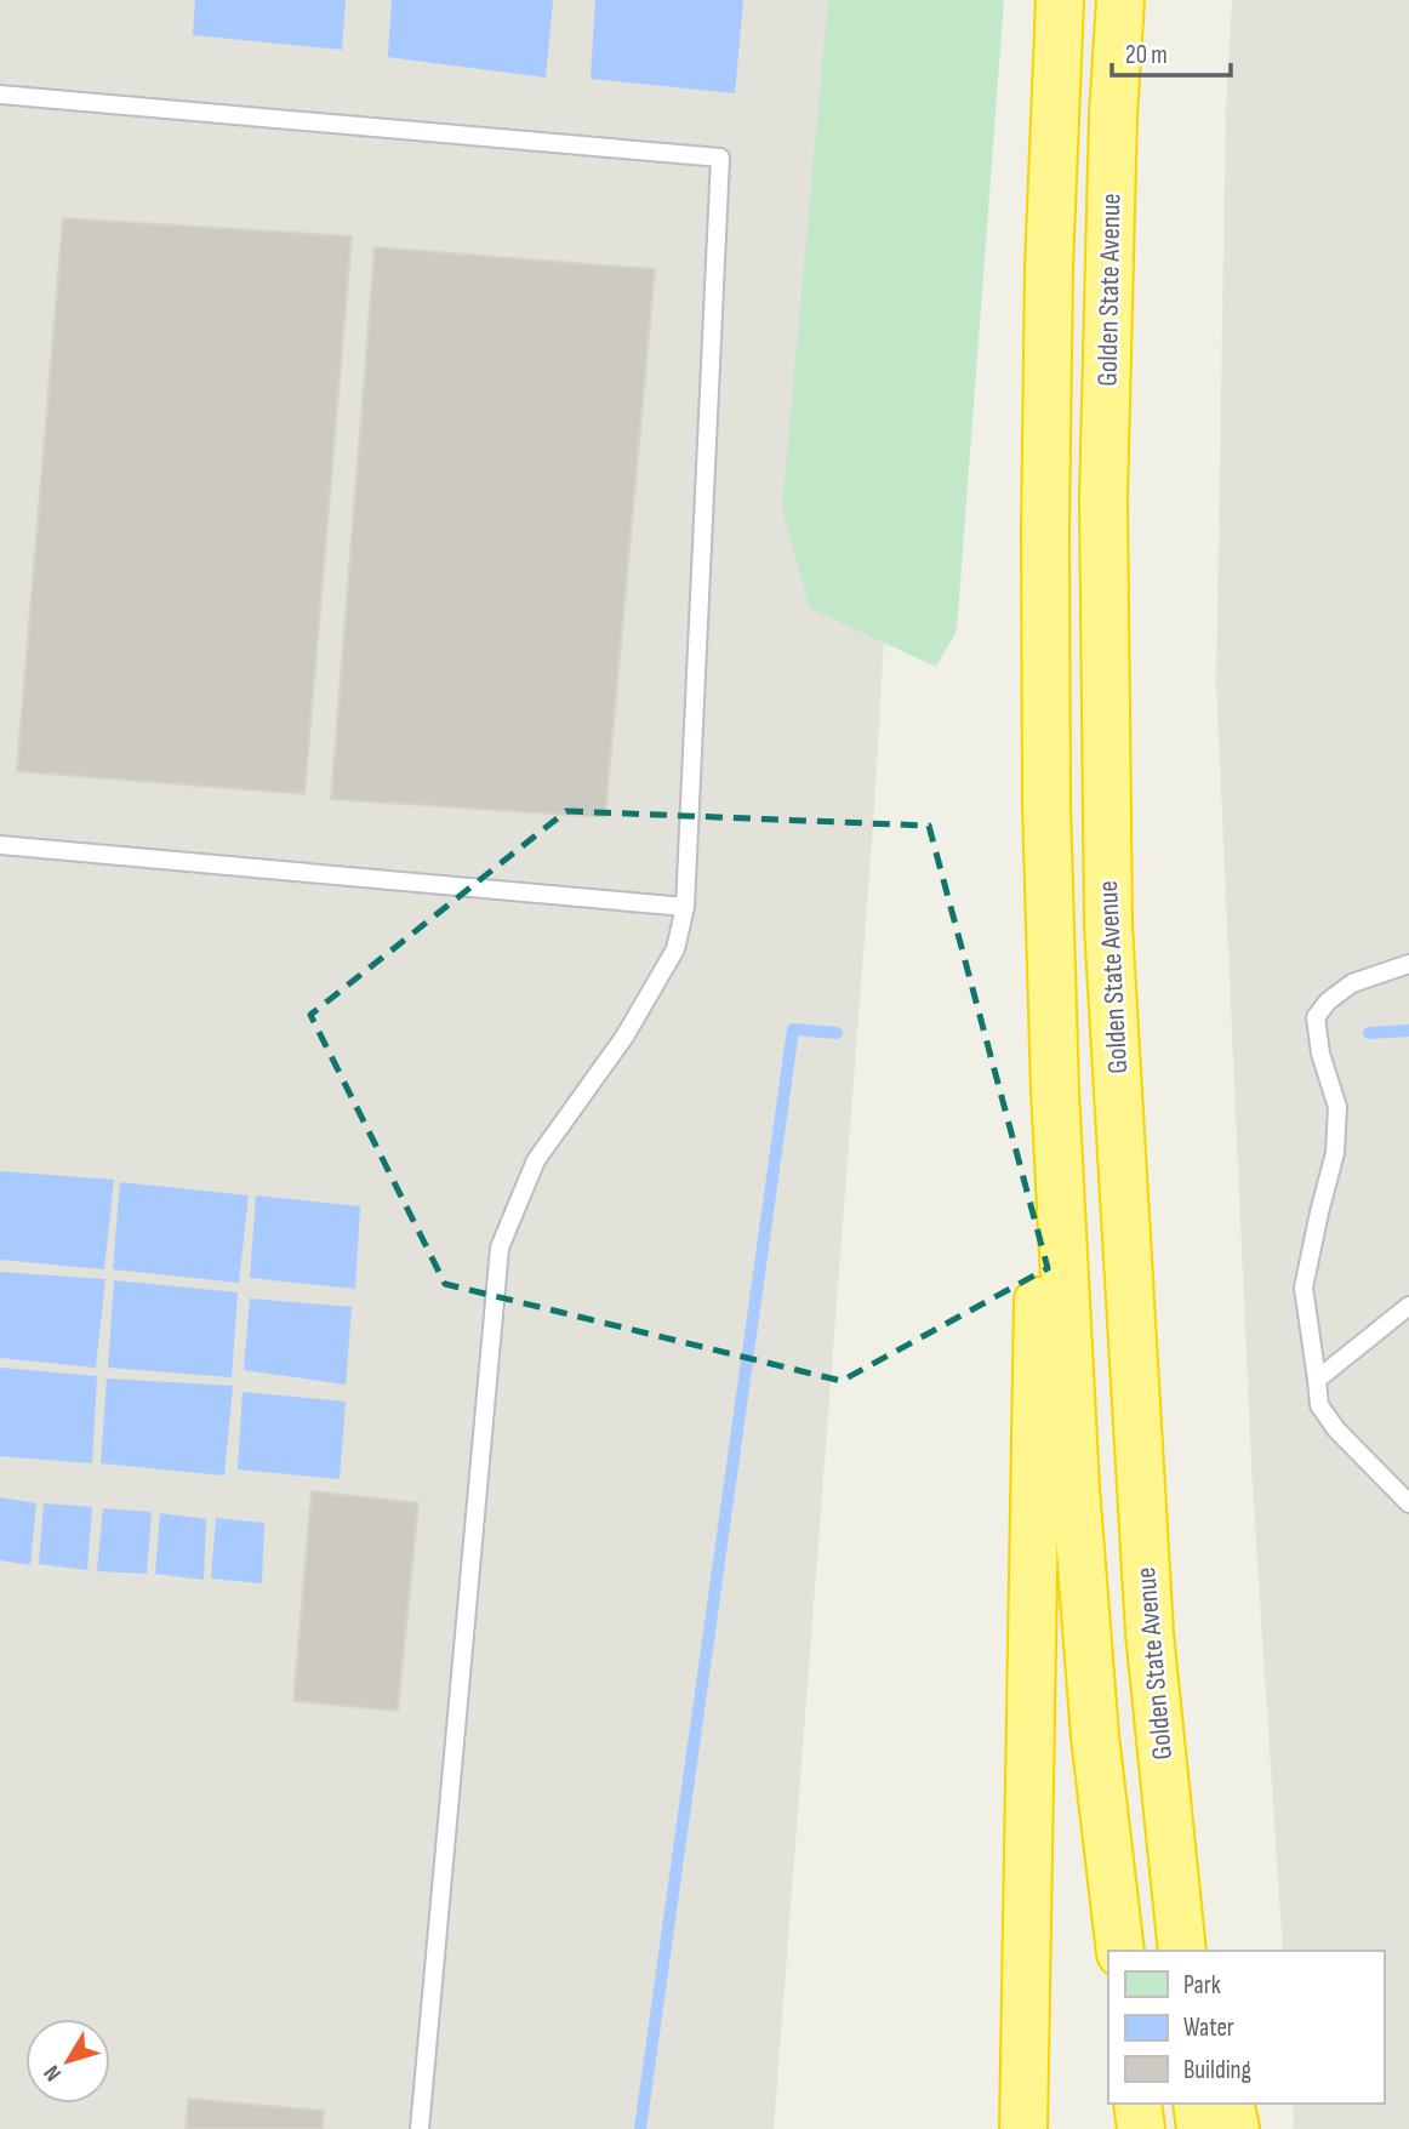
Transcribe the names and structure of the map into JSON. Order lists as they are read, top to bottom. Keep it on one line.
{"streets":{"highway":["Golden State Avenue"]},"legend":["Park","Water","Building"],"scale_bar":"20 m","north":"bottom left"}
